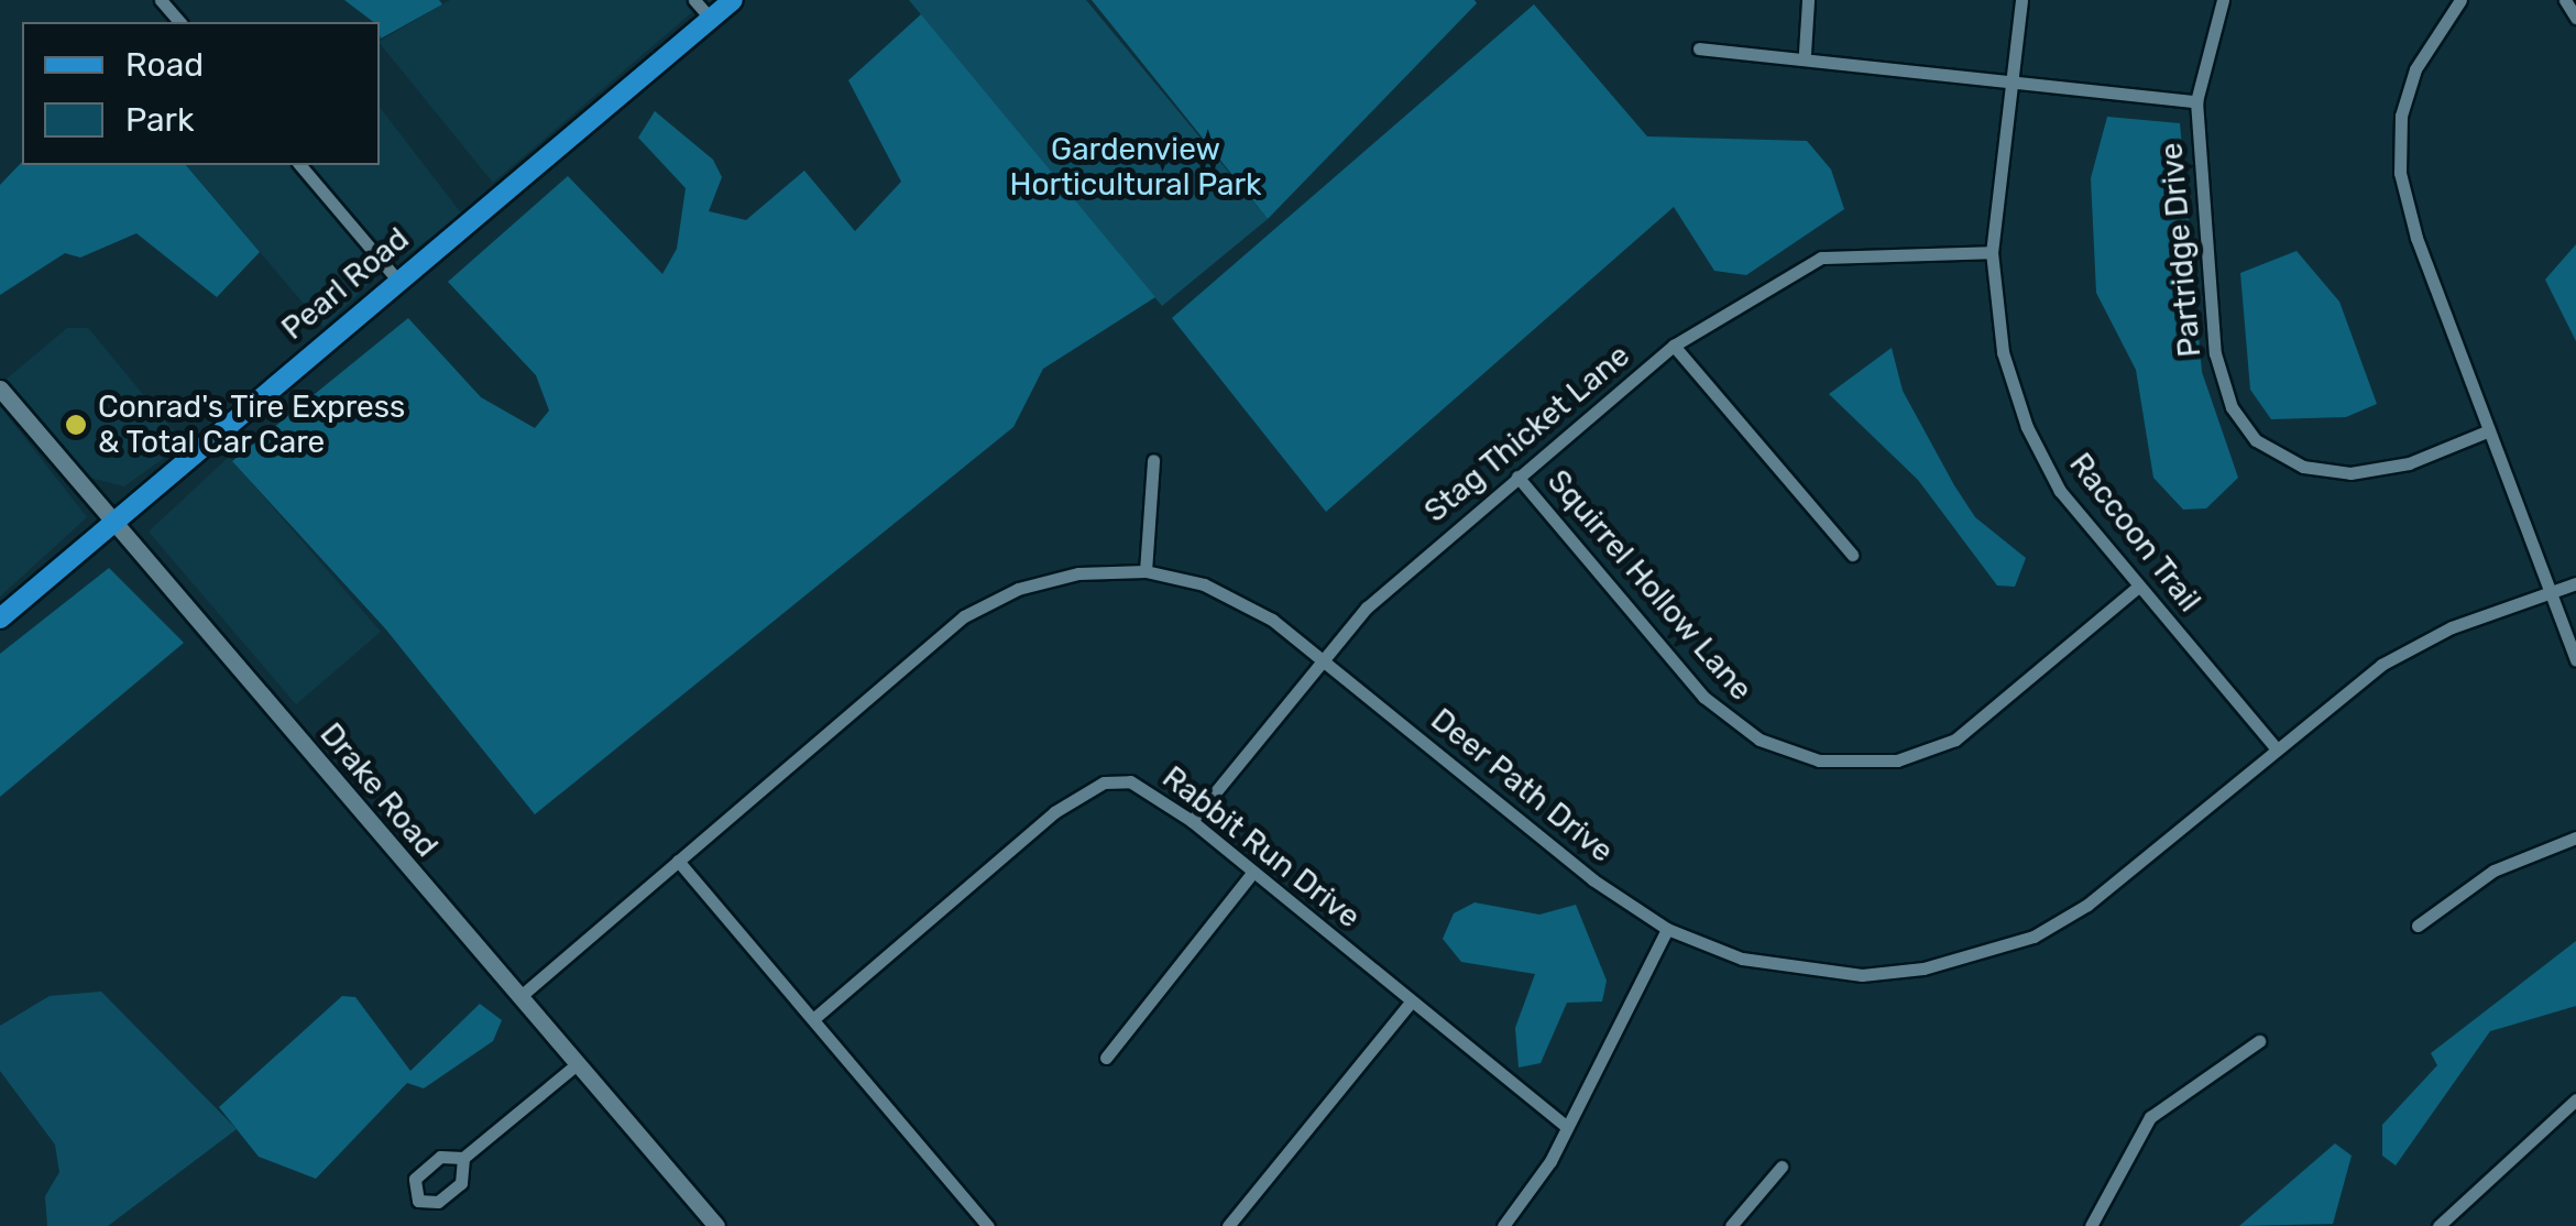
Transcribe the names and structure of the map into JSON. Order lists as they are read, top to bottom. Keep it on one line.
{"streets":{"main road":["Pearl Road"],"street":["Partridge Drive","Stag Thicket Lane","Raccoon Trail","Squirrel Hollow Lane","Deer Path Drive","Drake Road","Rabbit Run Drive"]},"crossings":[["Pearl Road","Drake Road"],["Stag Thicket Lane","Raccoon Trail"],["Stag Thicket Lane","Squirrel Hollow Lane"],["Stag Thicket Lane","Deer Path Drive"],["Stag Thicket Lane","Rabbit Run Drive"],["Raccoon Trail","Squirrel Hollow Lane"],["Raccoon Trail","Deer Path Drive"],["Deer Path Drive","Drake Road"]],"parks":["Gardenview Horticultural Park"],"places":["Conrad's Tire Express & Total Car Care"],"legend":["Road","Park"]}
